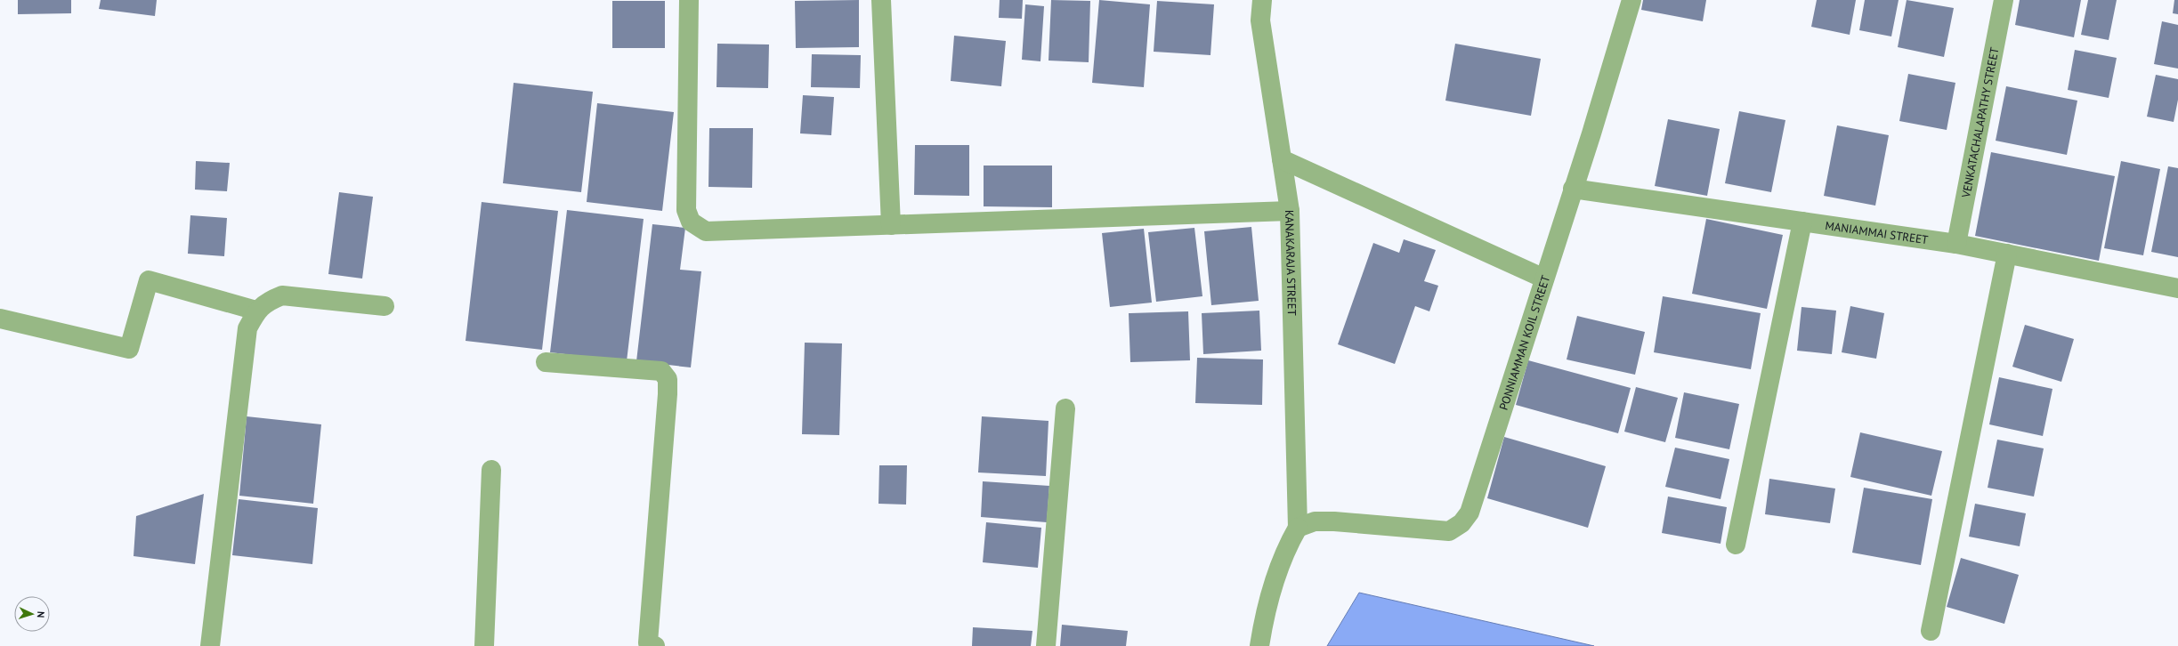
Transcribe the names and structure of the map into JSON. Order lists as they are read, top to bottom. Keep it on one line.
{"streets":{"street":["VENKATACHALAPATHY STREET","MANIAMMAI STREET","KANAKARAJA STREET","PONNIAMMAN KOIL STREET"]},"crossings":[["VENKATACHALAPATHY STREET","MANIAMMAI STREET"],["MANIAMMAI STREET","PONNIAMMAN KOIL STREET"],["KANAKARAJA STREET","PONNIAMMAN KOIL STREET"]],"north":"right"}
